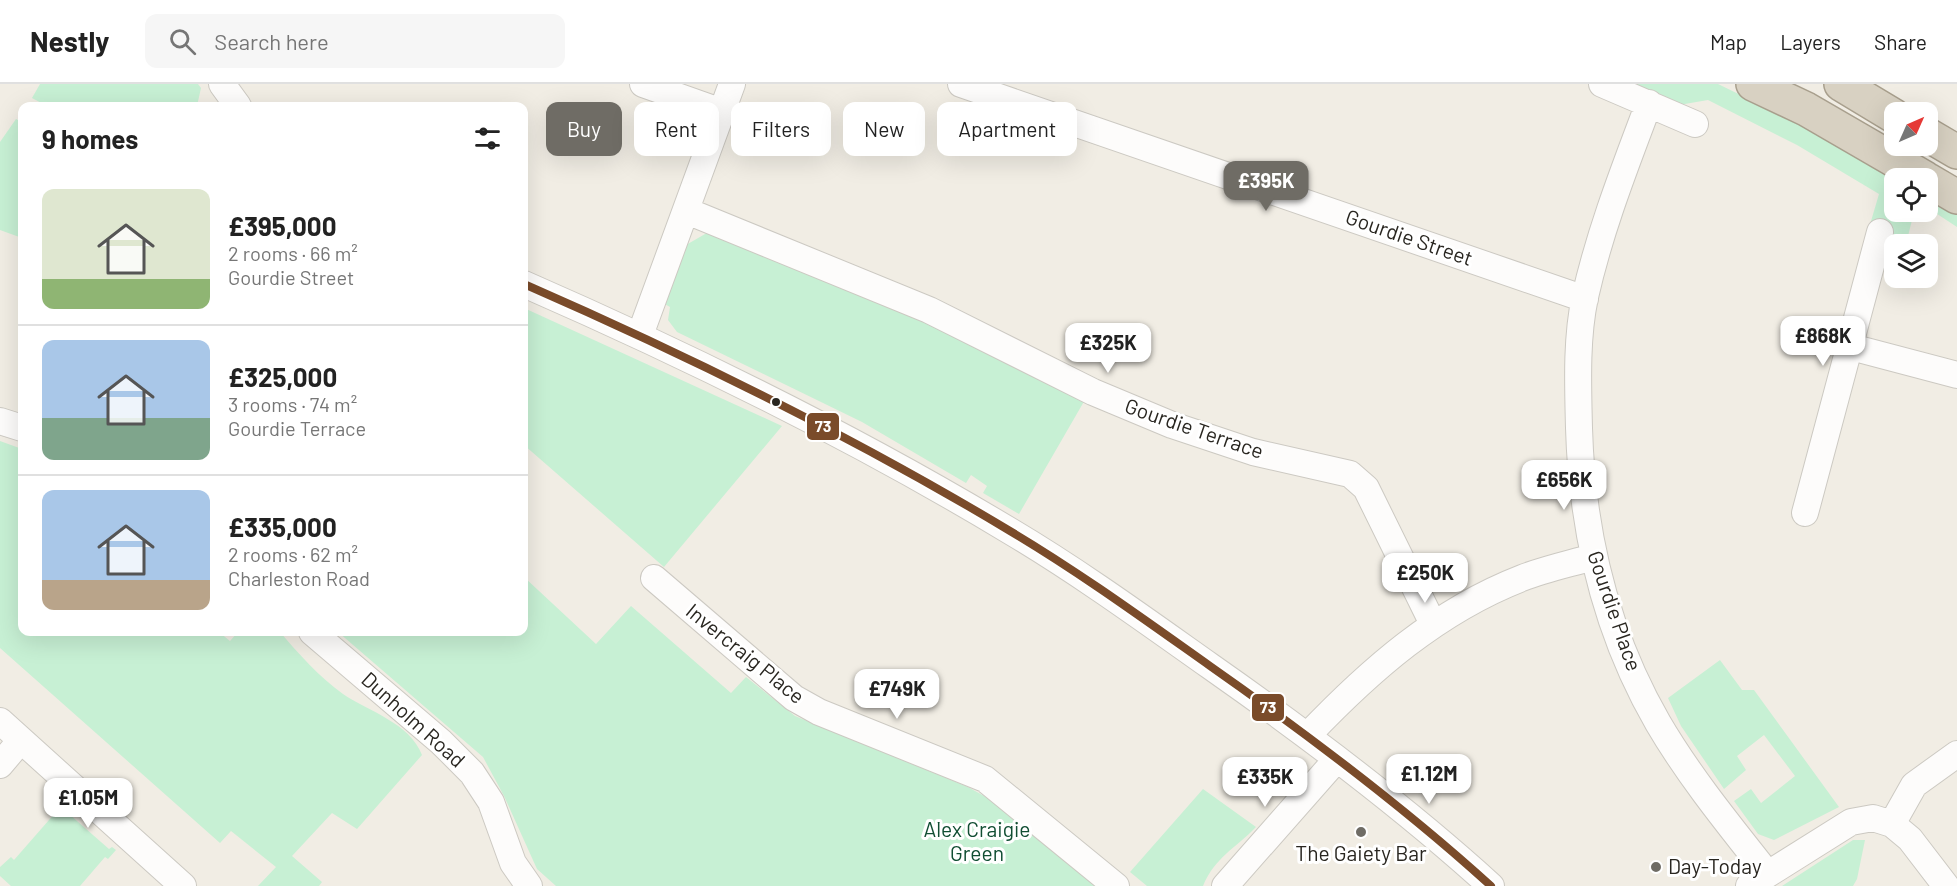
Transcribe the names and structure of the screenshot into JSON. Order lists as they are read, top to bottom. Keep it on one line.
{"streets":{"street":["Gourdie Street","Gourdie Terrace","Gourdie Place","Invercraig Place","Dunholm Road"]},"crossings":[["Gourdie Street","Gourdie Place"]],"parks":["Alex Craigie Green"],"places":["The Gaiety Bar","Day-Today"],"lines":["transit line 73"],"north":"top right","page":{"header":"Nestly","search":"Search here","nav":["Map","Layers","Share"],"chip":["Buy","Rent","Filters","New","Apartment"],"heading":"9 homes","price":["£395K","£868K","£325K","£656K","£250K","£749K","£1.12M","£335K","£1.05M"],"list":[{"name":"£395,000","note":"2 rooms · 66 m² · Gourdie Street"},{"name":"£325,000","note":"3 rooms · 74 m² · Gourdie Terrace"},{"name":"£335,000","note":"2 rooms · 62 m² · Charleston Road"}]}}
